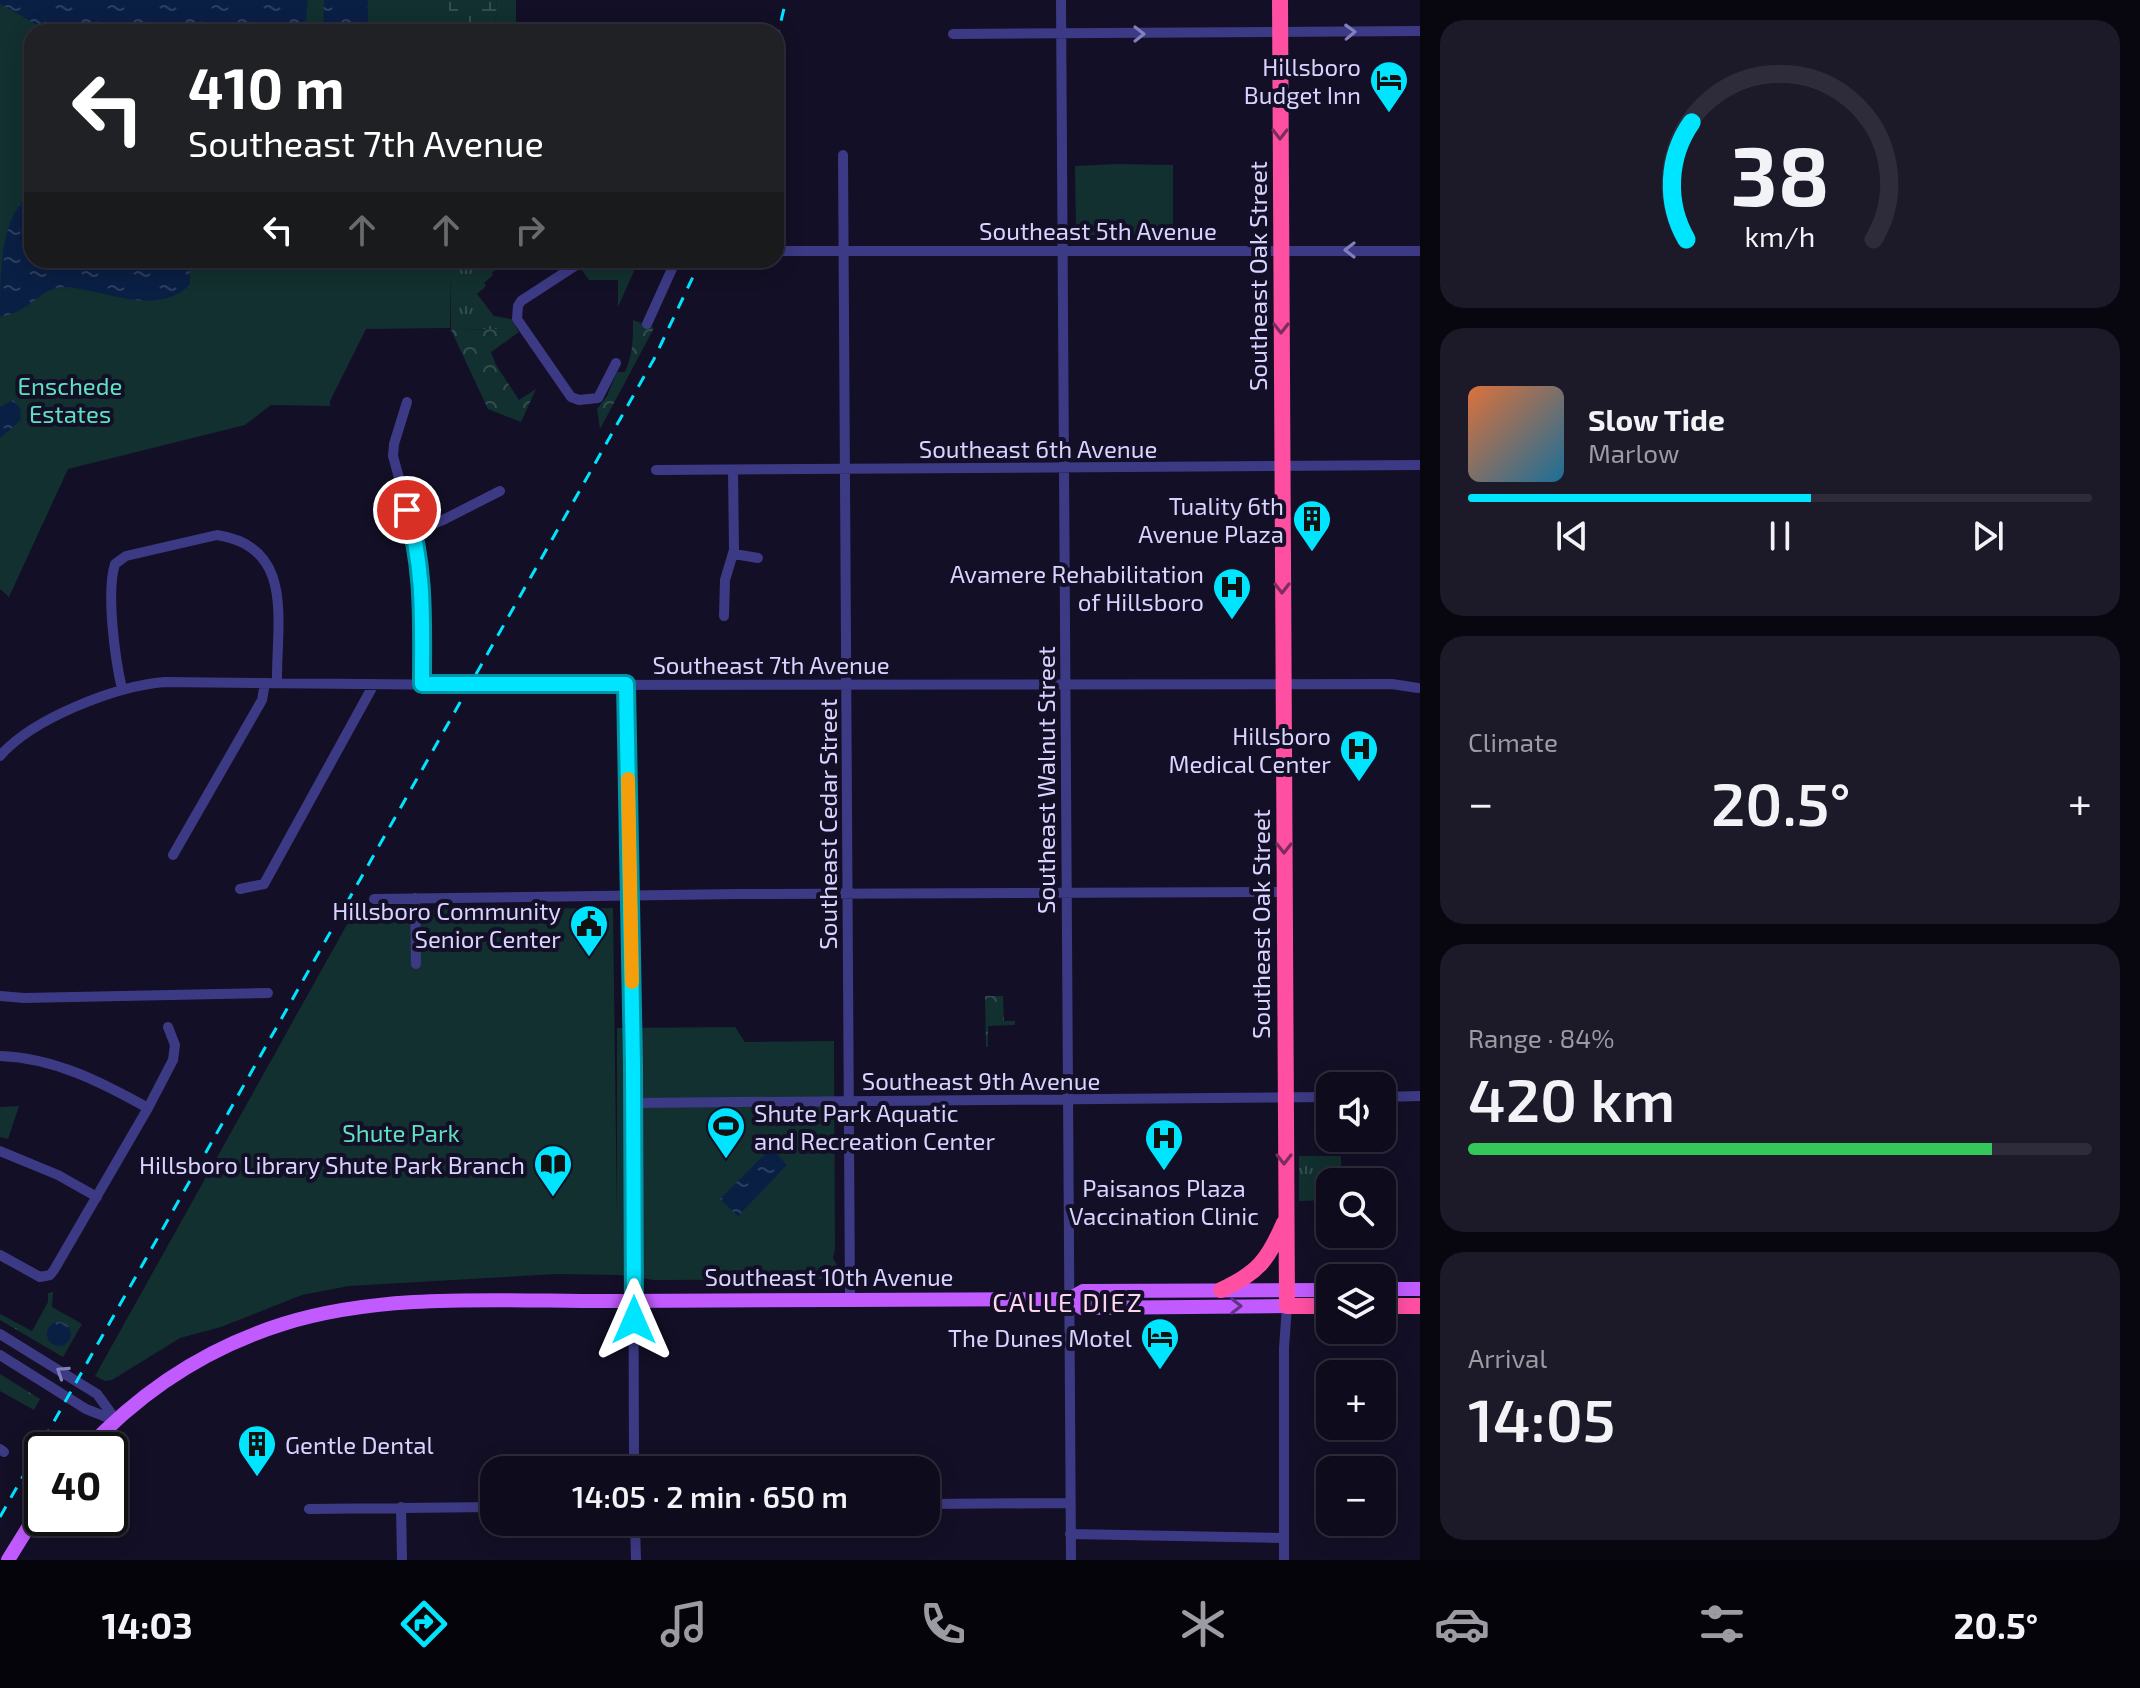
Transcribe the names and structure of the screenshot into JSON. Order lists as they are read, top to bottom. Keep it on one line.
{"streets":{"highway":["Southeast Oak Street","Southeast 10th Avenue"],"street":["Southeast 5th Avenue","Southeast 6th Avenue","Southeast 7th Avenue","Southeast Walnut Street","Southeast Cedar Street","Southeast 9th Avenue"]},"crossings":[["Southeast 5th Avenue","Southeast Oak Street"],["Southeast 5th Avenue","Southeast Walnut Street"],["Southeast 5th Avenue","Southeast Cedar Street"],["Southeast Oak Street","Southeast 6th Avenue"],["Southeast Oak Street","Southeast 7th Avenue"],["Southeast Oak Street","Southeast 9th Avenue"],["Southeast Oak Street","Southeast 10th Avenue"],["Southeast 6th Avenue","Southeast Walnut Street"],["Southeast 6th Avenue","Southeast Cedar Street"],["Southeast 7th Avenue","Southeast Walnut Street"],["Southeast 7th Avenue","Southeast Cedar Street"],["Southeast Walnut Street","Southeast 9th Avenue"],["Southeast Walnut Street","Southeast 10th Avenue"],["Southeast Cedar Street","Southeast 9th Avenue"],["Southeast Cedar Street","Southeast 10th Avenue"]],"one_way":["Southeast Oak Street"],"districts":["CALLE DIEZ"],"parks":["Enschede Estates","Shute Park"],"places":{"hotel":["Hillsboro Budget Inn","The Dunes Motel"],"building":["Tuality 6th Avenue Plaza","Gentle Dental"],"hospital":["Avamere Rehabilitation of Hillsboro","Hillsboro Medical Center","Paisanos Plaza Vaccination Clinic"],"public building":["Hillsboro Community Senior Center"],"sports":["Shute Park Aquatic and Recreation Center"],"library":["Hillsboro Library Shute Park Branch"]},"page":{"turn":["410 m","Southeast 7th Avenue"],"song":["Slow Tide","Marlow"],"tile":["Climate",["Range · 84%","420 km"],["Arrival","14:05"]],"heat":["−","20.5°","+"],"map_buttons":["+","−"],"limit":"40","trip":"14:05 · 2 min · 650 m","tabs":["14:03","20.5°"],"gauge":["38","km/h"]}}
